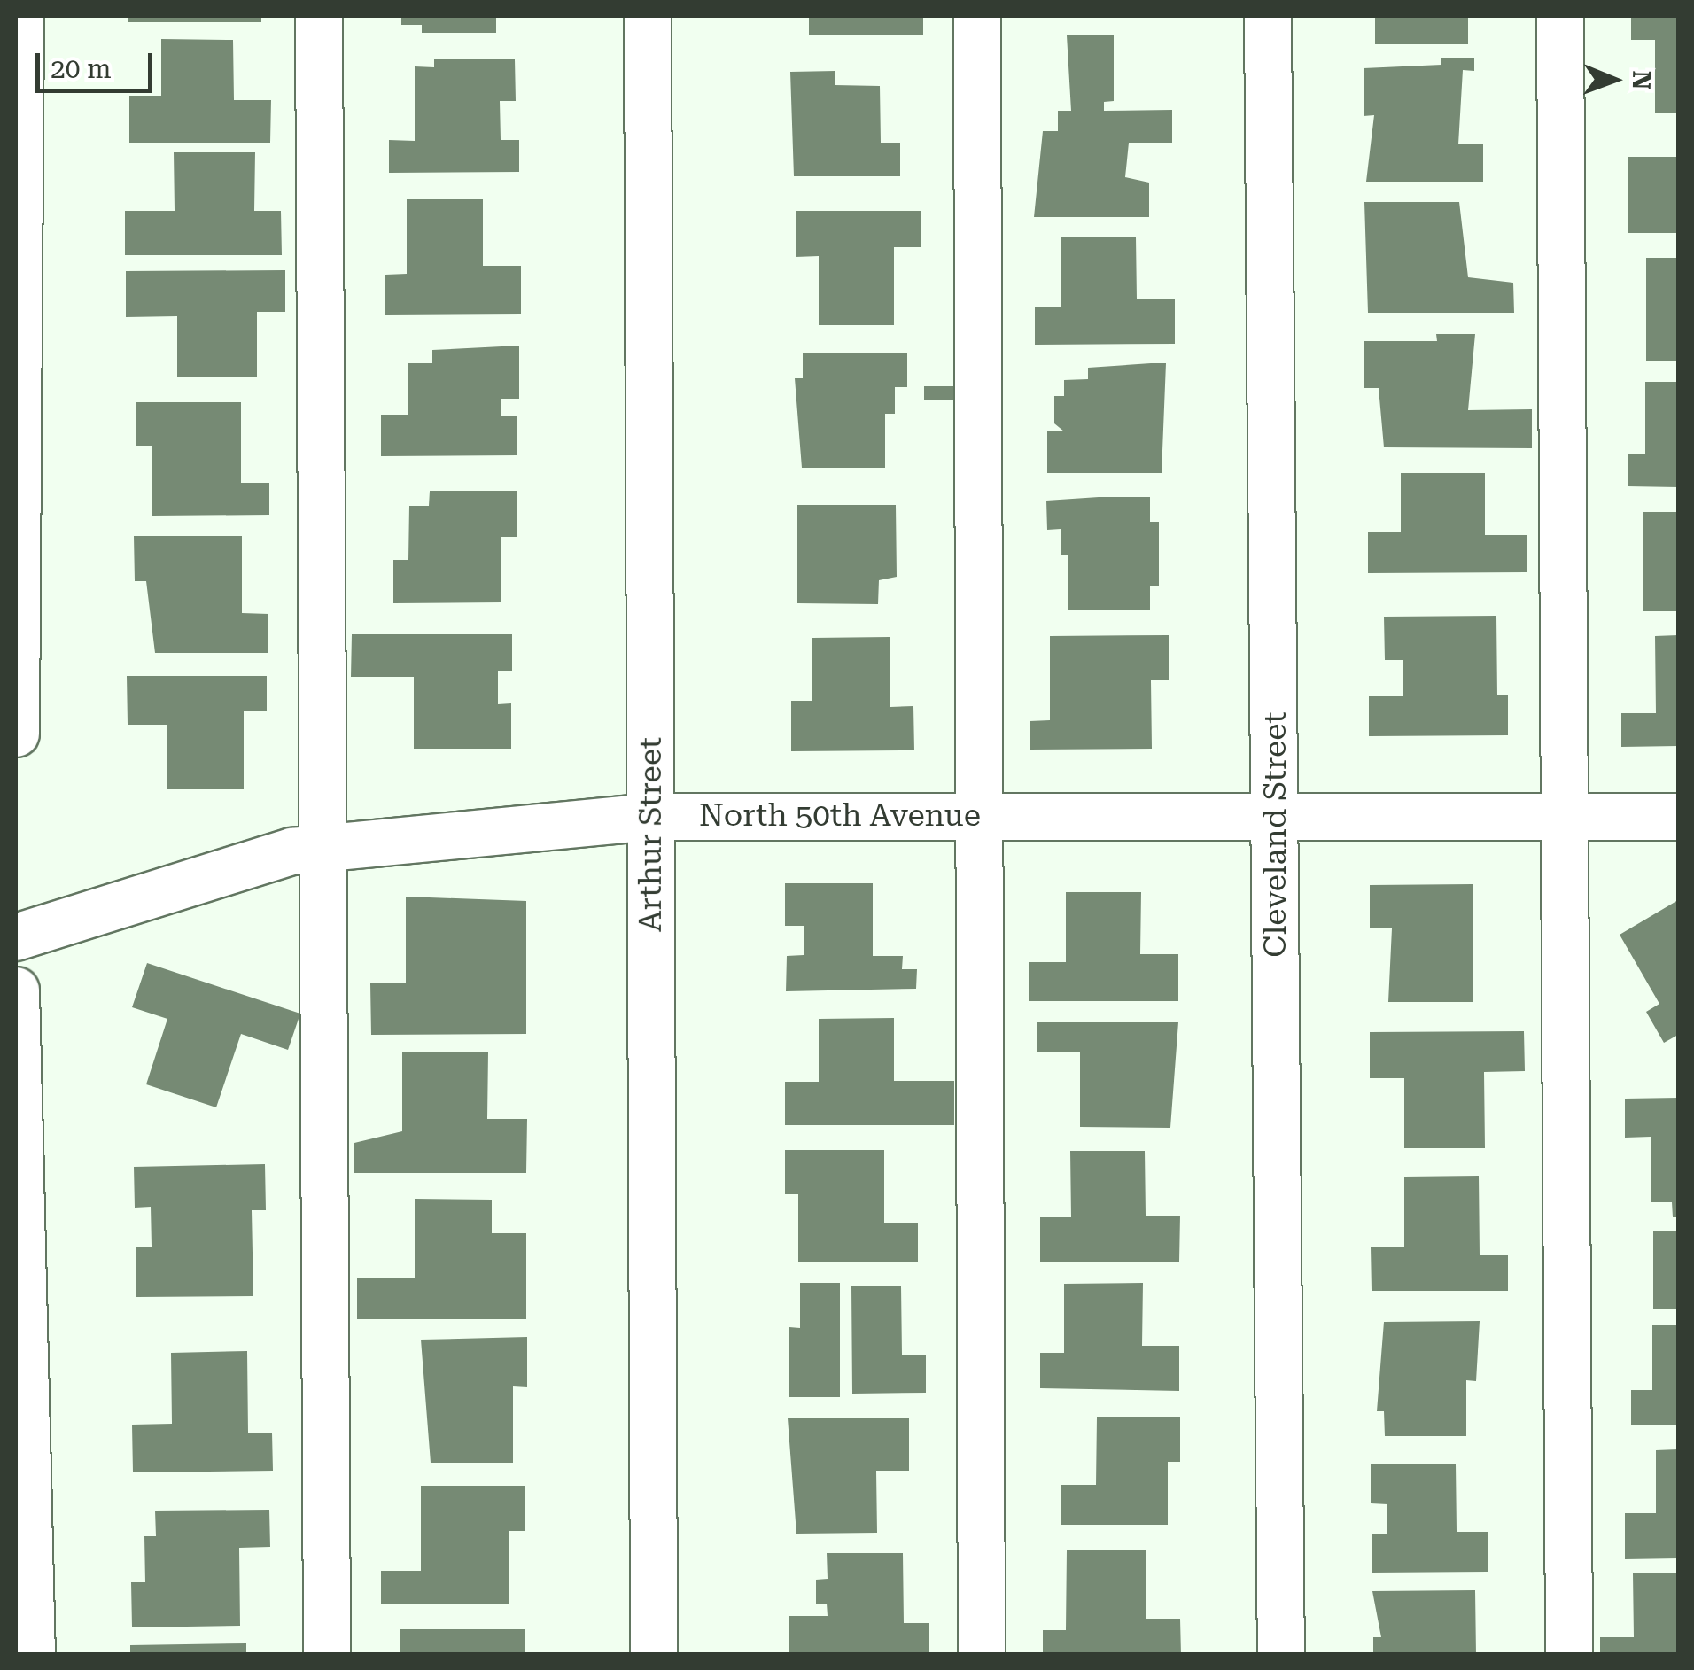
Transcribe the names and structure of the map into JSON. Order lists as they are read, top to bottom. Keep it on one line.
{"streets":{"street":["North 50th Avenue","Arthur Street","Cleveland Street"]},"crossings":[["North 50th Avenue","Arthur Street"],["North 50th Avenue","Cleveland Street"]],"scale_bar":"20 m","north":"right"}
